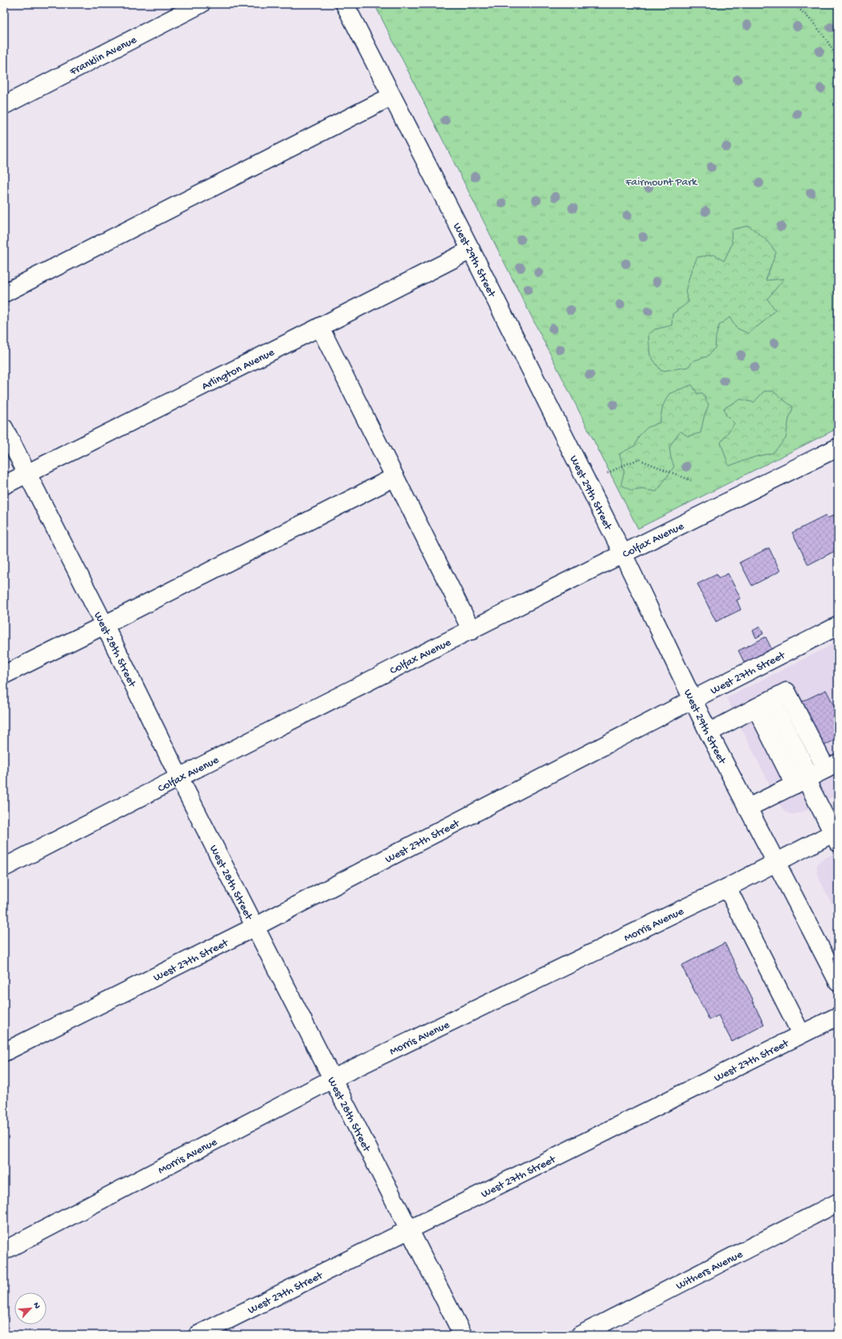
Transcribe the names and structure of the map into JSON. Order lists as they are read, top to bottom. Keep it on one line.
{"streets":{"street":["Franklin Avenue","West 29th Street","Arlington Avenue","Colfax Avenue","West 28th Street","West 27th Street","Morris Avenue","Withers Avenue"]},"crossings":[["West 29th Street","Arlington Avenue"],["West 29th Street","Colfax Avenue"],["West 29th Street","West 27th Street"],["West 29th Street","Morris Avenue"],["Arlington Avenue","West 28th Street"],["Colfax Avenue","West 28th Street"],["West 28th Street","West 27th Street"],["West 28th Street","Morris Avenue"]],"parks":["Fairmount Park"],"north":"top right"}
